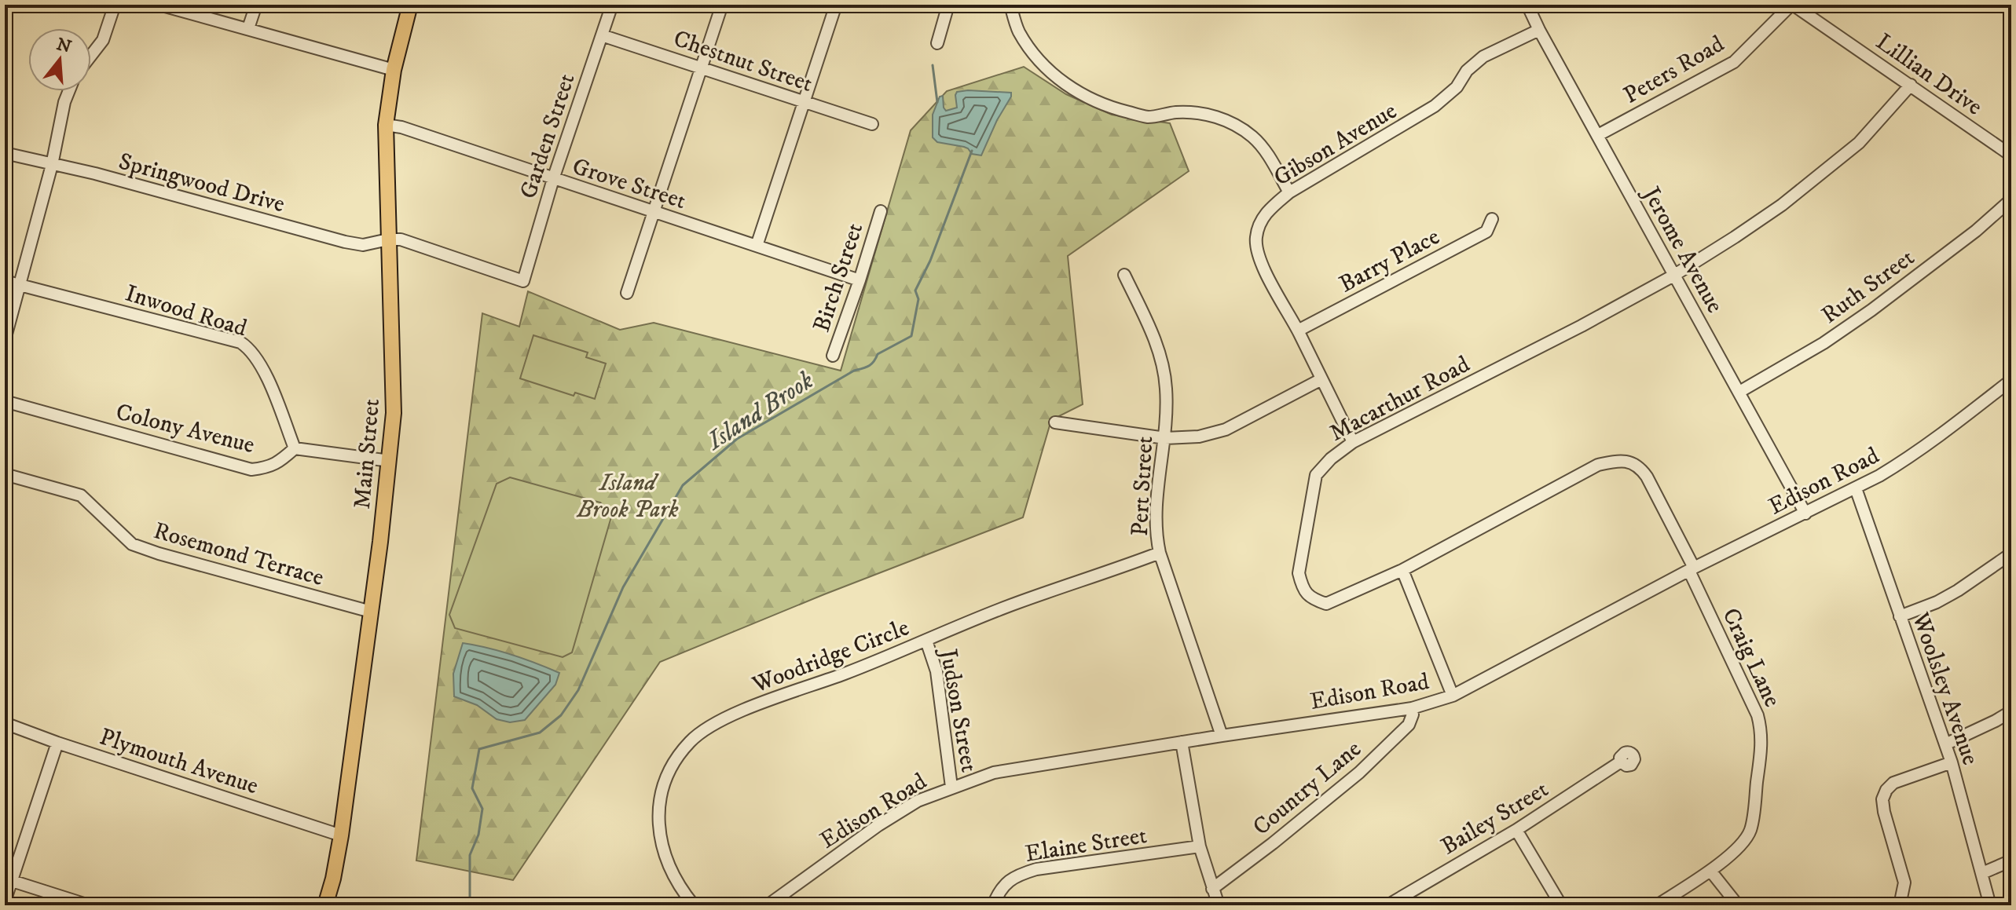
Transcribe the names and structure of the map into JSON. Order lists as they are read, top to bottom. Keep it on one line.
{"streets":{"main road":["Main Street"],"street":["Chestnut Street","Peters Road","Lillian Drive","Garden Street","Gibson Avenue","Springwood Drive","Grove Street","Jerome Avenue","Barry Place","Birch Street","Ruth Street","Inwood Road","Macarthur Road","Colony Avenue","Edison Road","Pert Street","Rosemond Terrace","Woodridge Circle","Craig Lane","Woolsley Avenue","Judson Street","Plymouth Avenue","Country Lane","Bailey Street","Elaine Street"]},"crossings":[["Chestnut Street","Garden Street"],["Peters Road","Lillian Drive"],["Peters Road","Jerome Avenue"],["Lillian Drive","Macarthur Road"],["Garden Street","Springwood Drive"],["Garden Street","Grove Street"],["Gibson Avenue","Jerome Avenue"],["Gibson Avenue","Barry Place"],["Gibson Avenue","Macarthur Road"],["Springwood Drive","Main Street"],["Grove Street","Birch Street"],["Grove Street","Main Street"],["Jerome Avenue","Ruth Street"],["Jerome Avenue","Macarthur Road"],["Jerome Avenue","Edison Road"],["Inwood Road","Colony Avenue"],["Macarthur Road","Edison Road"],["Macarthur Road","Craig Lane"],["Main Street","Rosemond Terrace"],["Main Street","Plymouth Avenue"],["Edison Road","Pert Street"],["Edison Road","Craig Lane"],["Edison Road","Woolsley Avenue"],["Edison Road","Judson Street"],["Edison Road","Country Lane"],["Pert Street","Woodridge Circle"],["Woodridge Circle","Judson Street"]],"water":["Island Brook"],"parks":["Island Brook Park"],"north":"top"}
